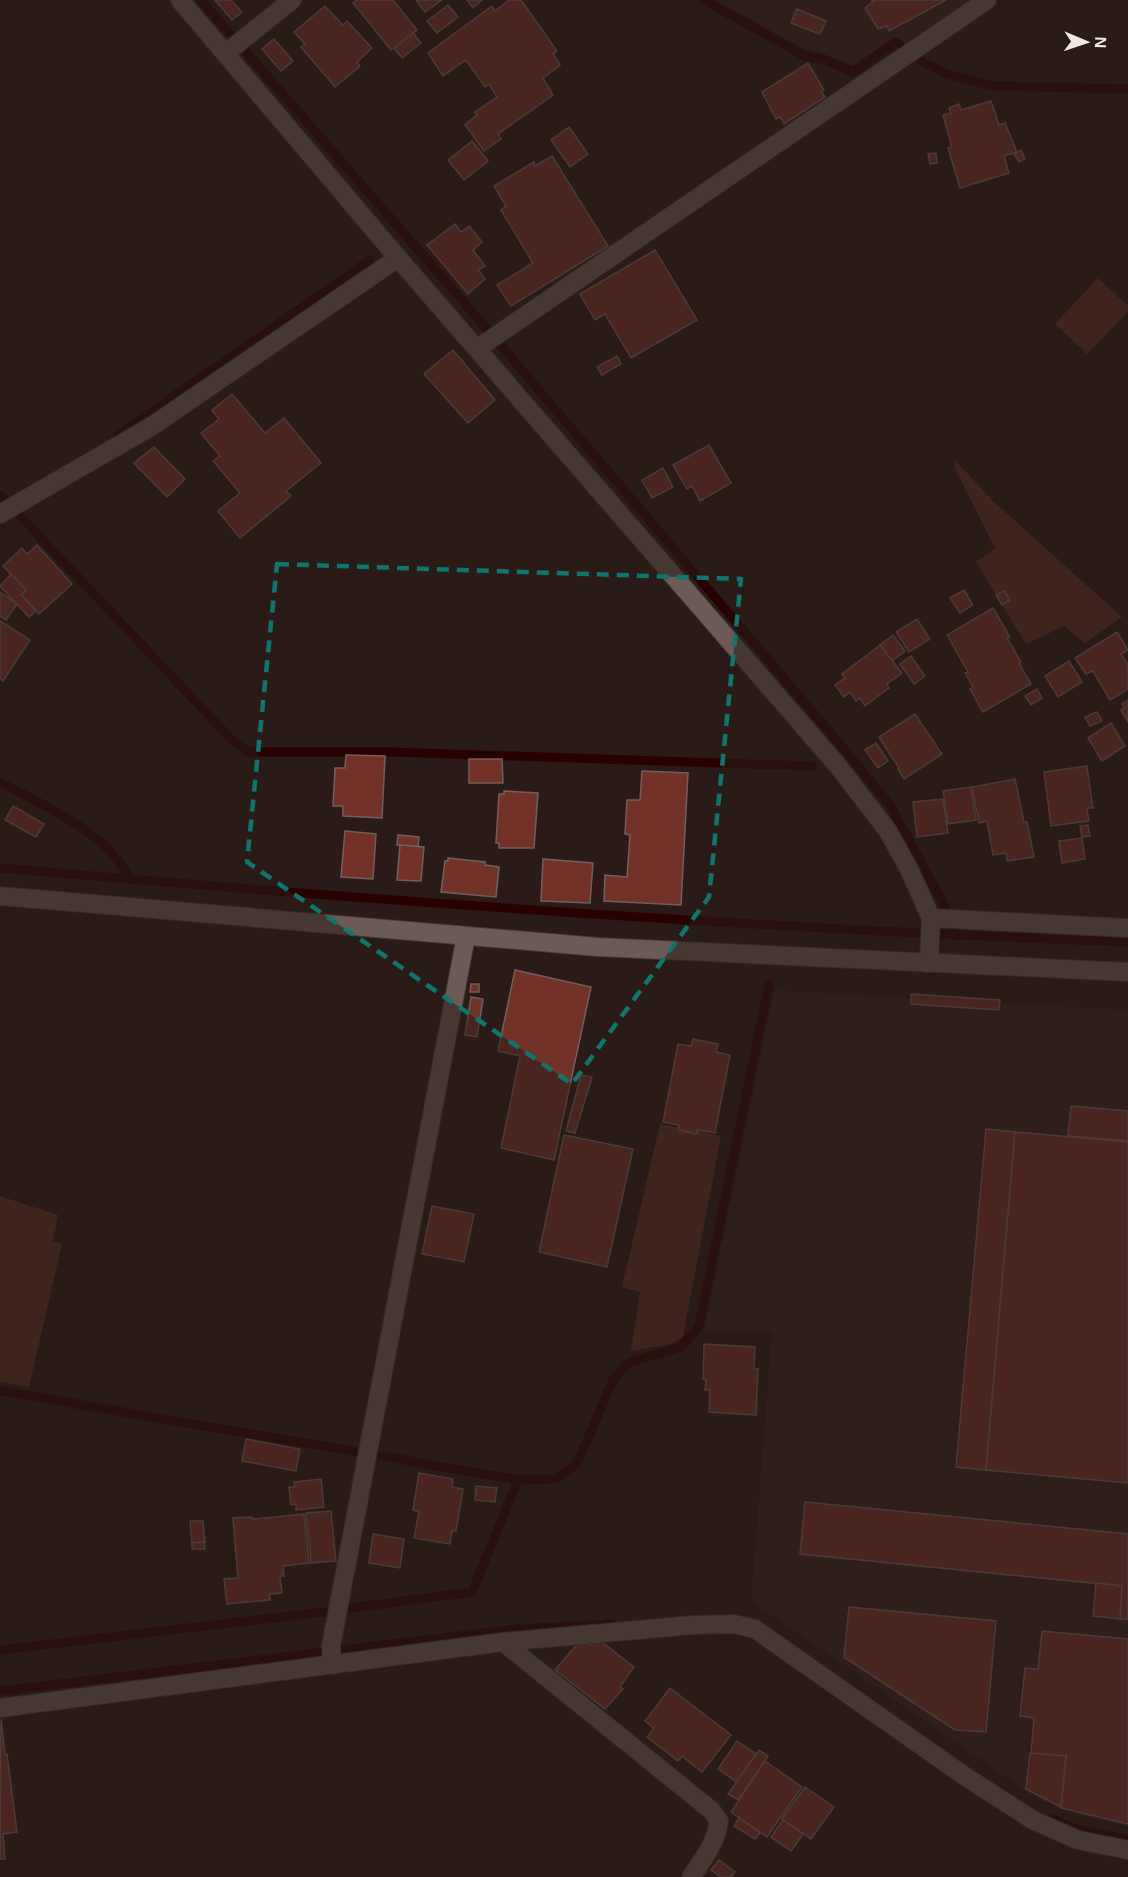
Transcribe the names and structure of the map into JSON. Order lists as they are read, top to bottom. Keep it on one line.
{"north":"right"}
